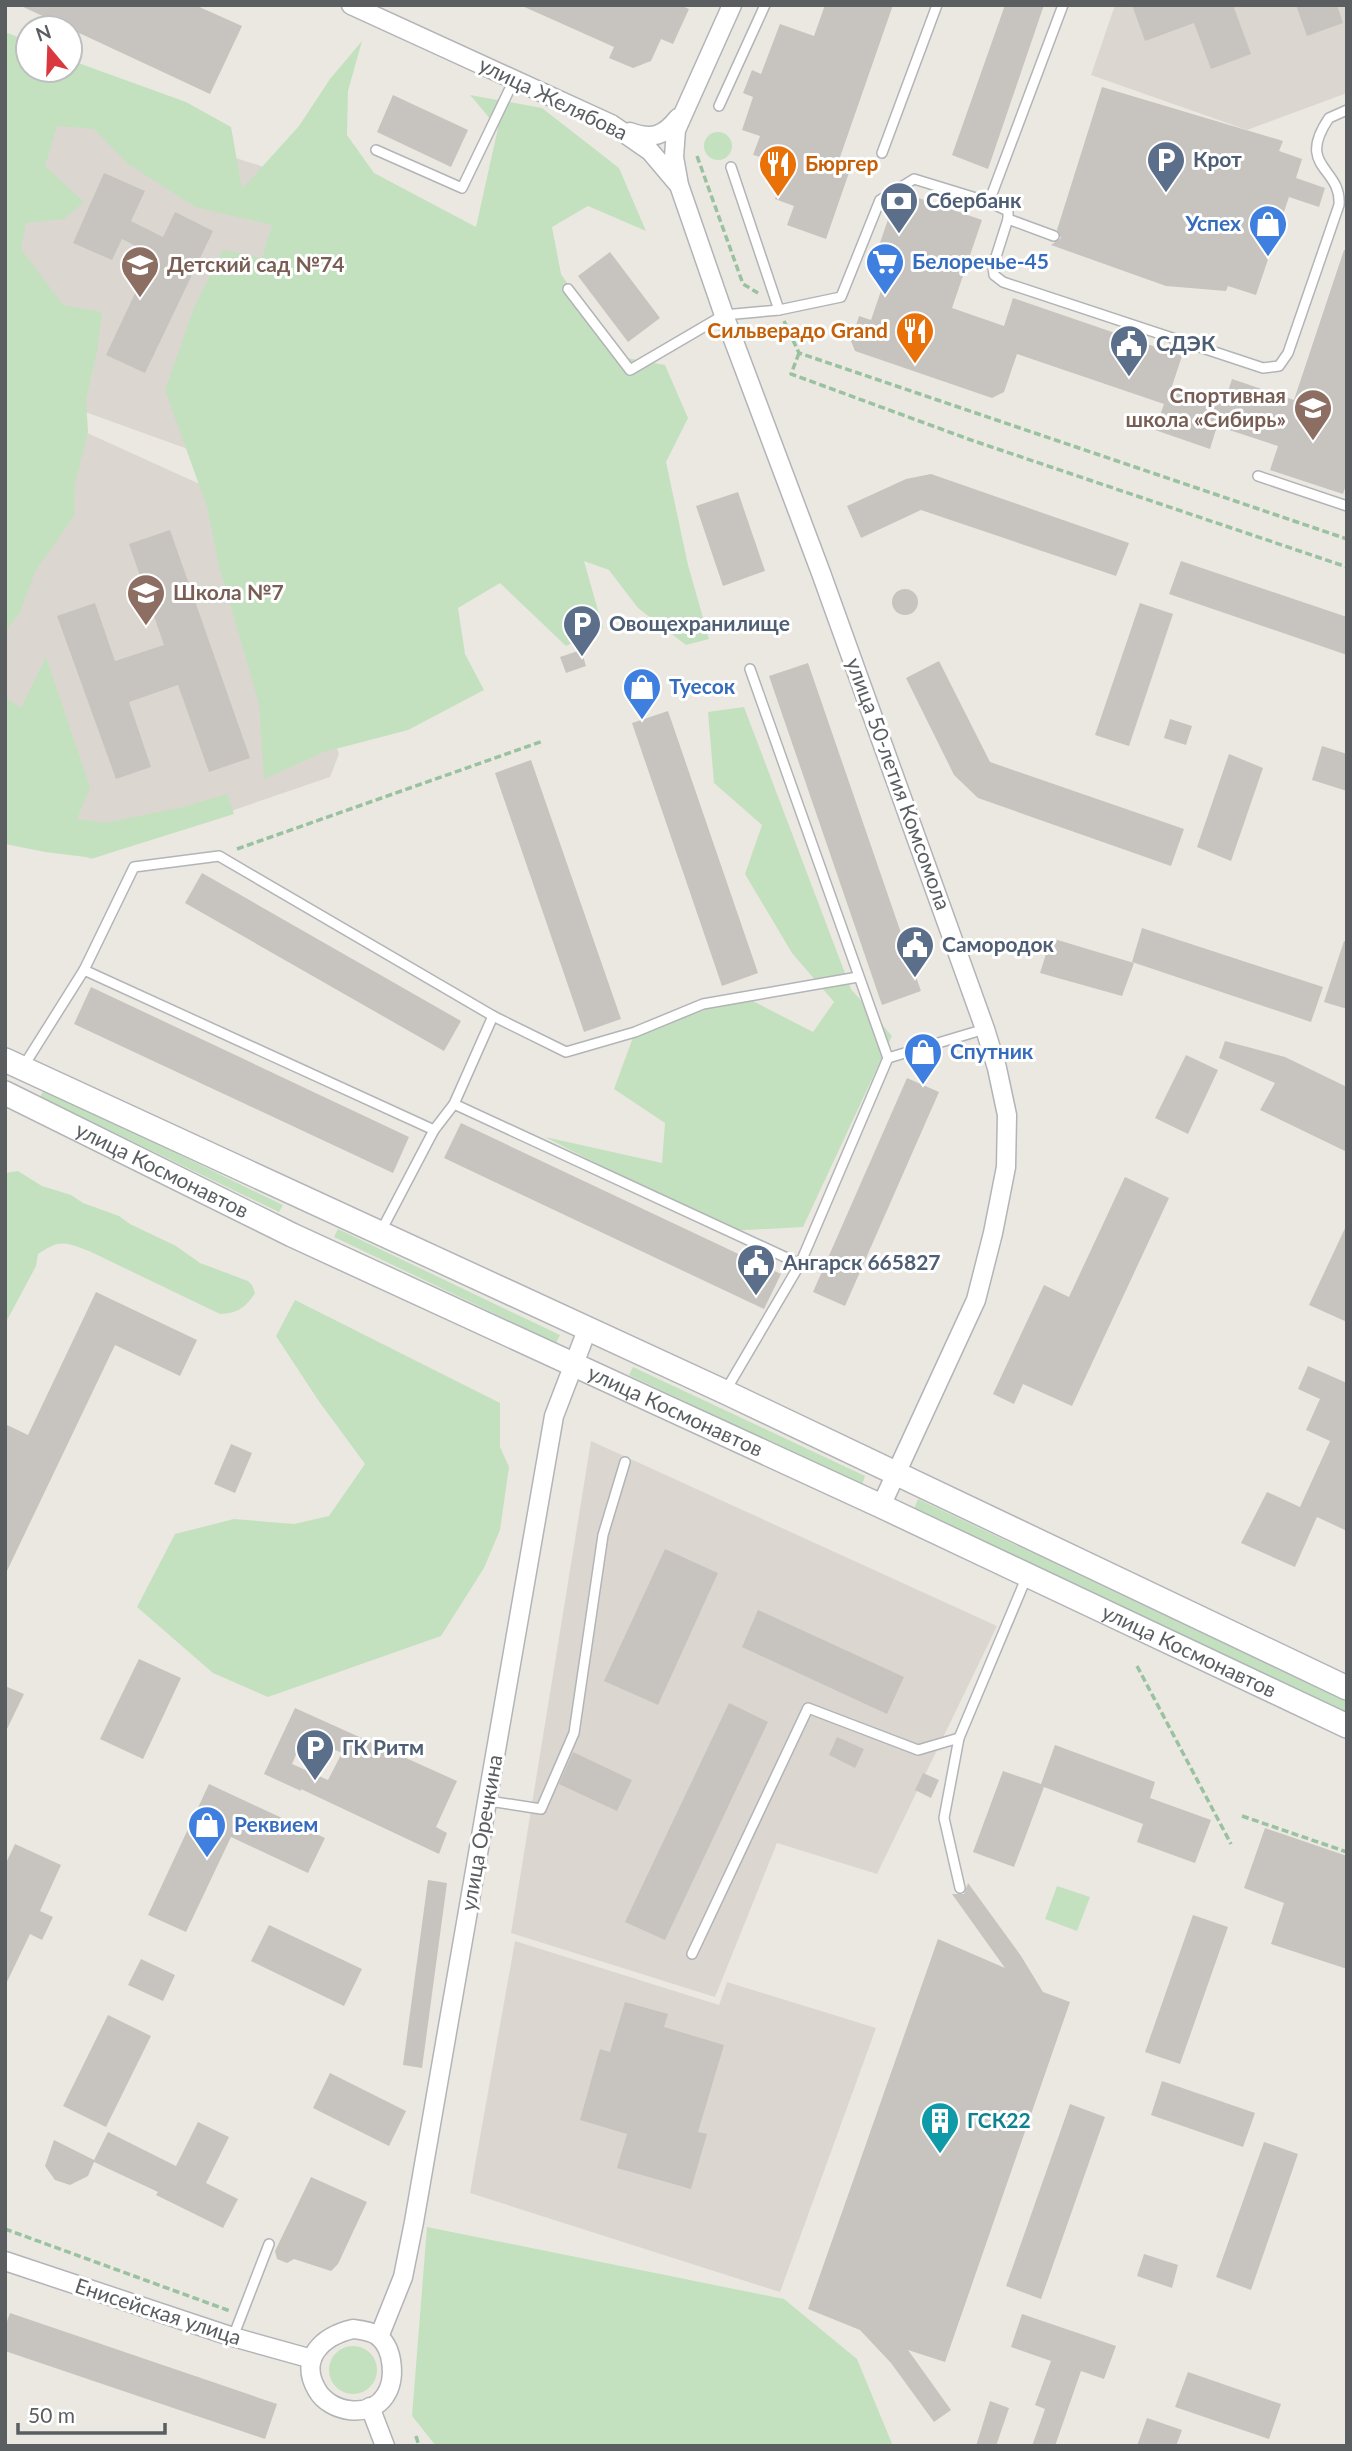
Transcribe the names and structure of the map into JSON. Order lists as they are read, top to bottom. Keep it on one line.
{"streets":{"street":["улица Желябова","улица 50-летия Комсомола","улица Космонавтов","улица Оречкина","Енисейская улица"]},"crossings":[["улица Желябова","улица 50-летия Комсомола"],["улица 50-летия Комсомола","улица Космонавтов"],["улица Космонавтов","улица Оречкина"],["улица Оречкина","Енисейская улица"]],"places":{"parking":["Крот","Овощехранилище","ГК Ритм"],"restaurant":["Бюргер","Сильверадо Grand"],"bank":["Сбербанк"],"shop":["Успех","Туесок","Спутник","Реквием"],"supermarket":["Белоречье-45"],"school or university":["Детский сад №74","Спортивная школа «Сибирь»","Школа №7"],"public building":["СДЭК","Самородок","Ангарск 665827"],"building":["ГСК22"]},"scale_bar":"50 m","north":"top"}
